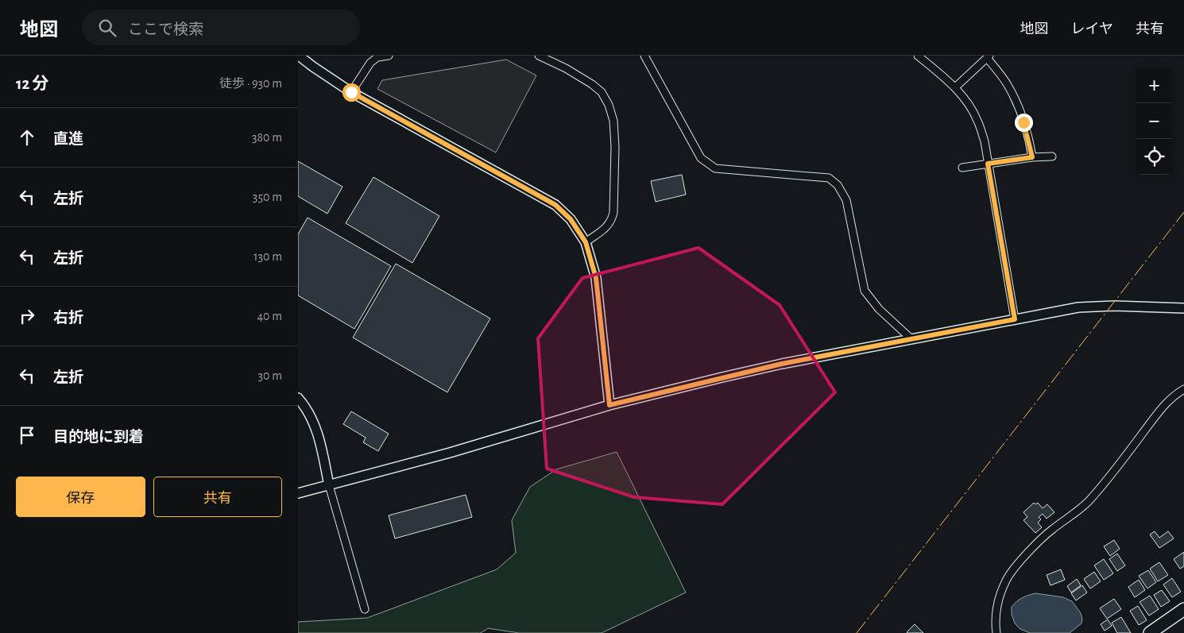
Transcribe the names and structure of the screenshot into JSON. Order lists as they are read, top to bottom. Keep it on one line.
{"page":{"header":"地図","search":"ここで検索","nav":["地図","レイヤ","共有"],"heading":["12 分","徒歩 · 930 m"],"map_buttons":["+","−"],"list":[["直進","380 m"],["左折","350 m"],["左折","130 m"],["右折","40 m"],["左折","30 m"],"目的地に到着"],"buttons":["保存","共有"]}}
